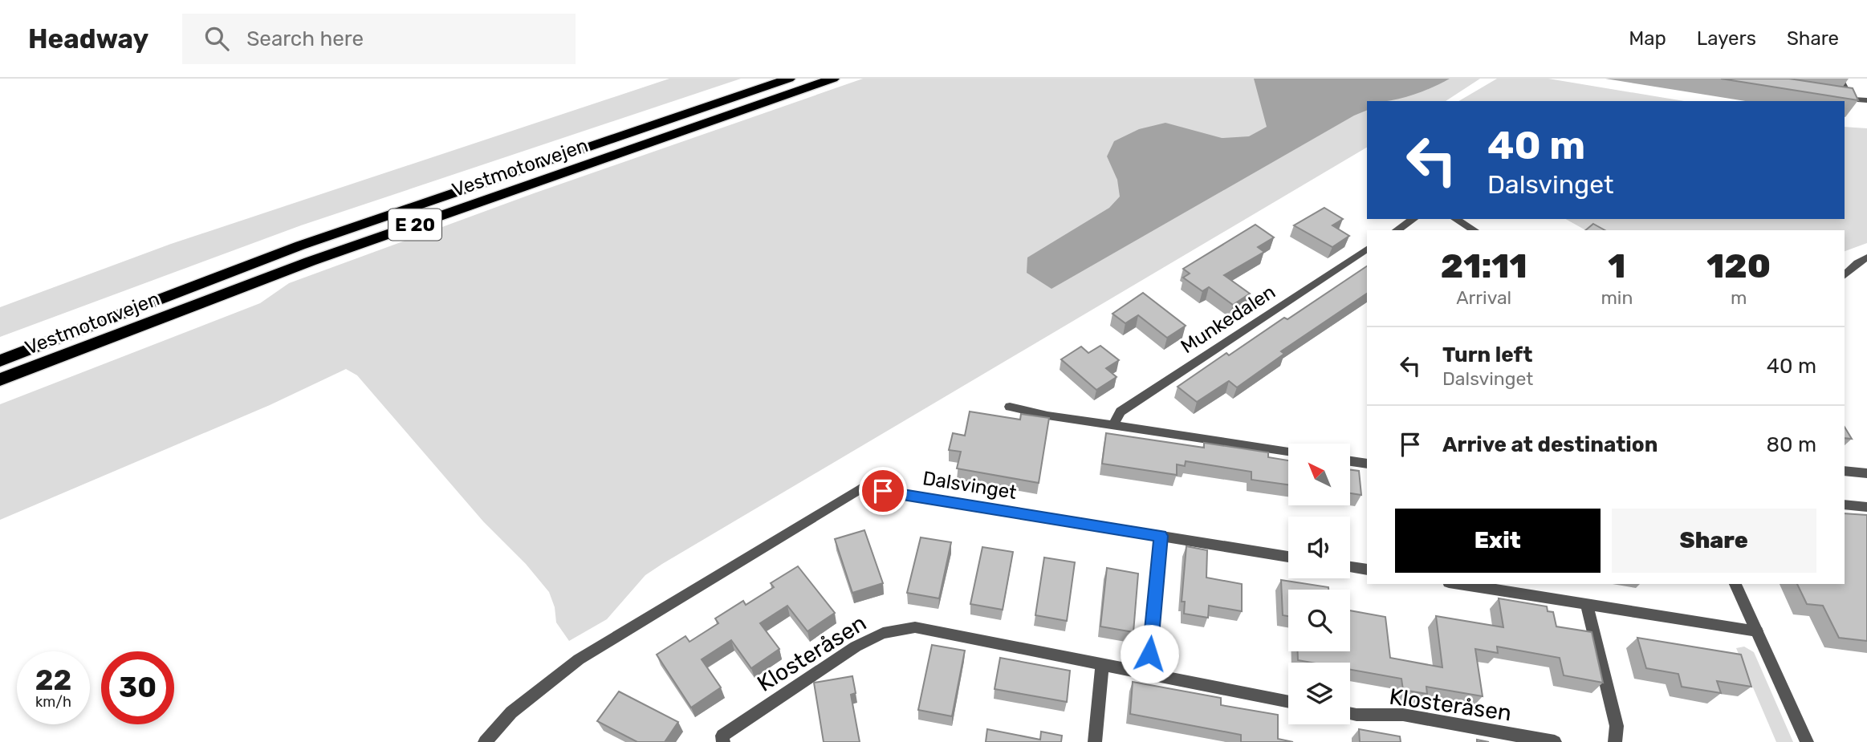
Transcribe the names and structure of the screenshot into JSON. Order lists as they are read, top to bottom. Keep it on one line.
{"streets":{"highway":["Vestmotorvejen","E 20"],"street":["Munkedalen","Dalsvinget","Klosteråsen"]},"north":"top left","page":{"header":"Headway","search":"Search here","nav":["Map","Layers","Share"],"turn":["40 m","Dalsvinget"],"eta":["21:11","Arrival","1","min","120","m"],"list":[{"name":"Turn left","note":"Dalsvinget","value":"40 m"},{"name":"Arrive at destination","value":"80 m"}],"buttons":["Exit","Share"],"speed":"22 km/h","limit":"30"}}
